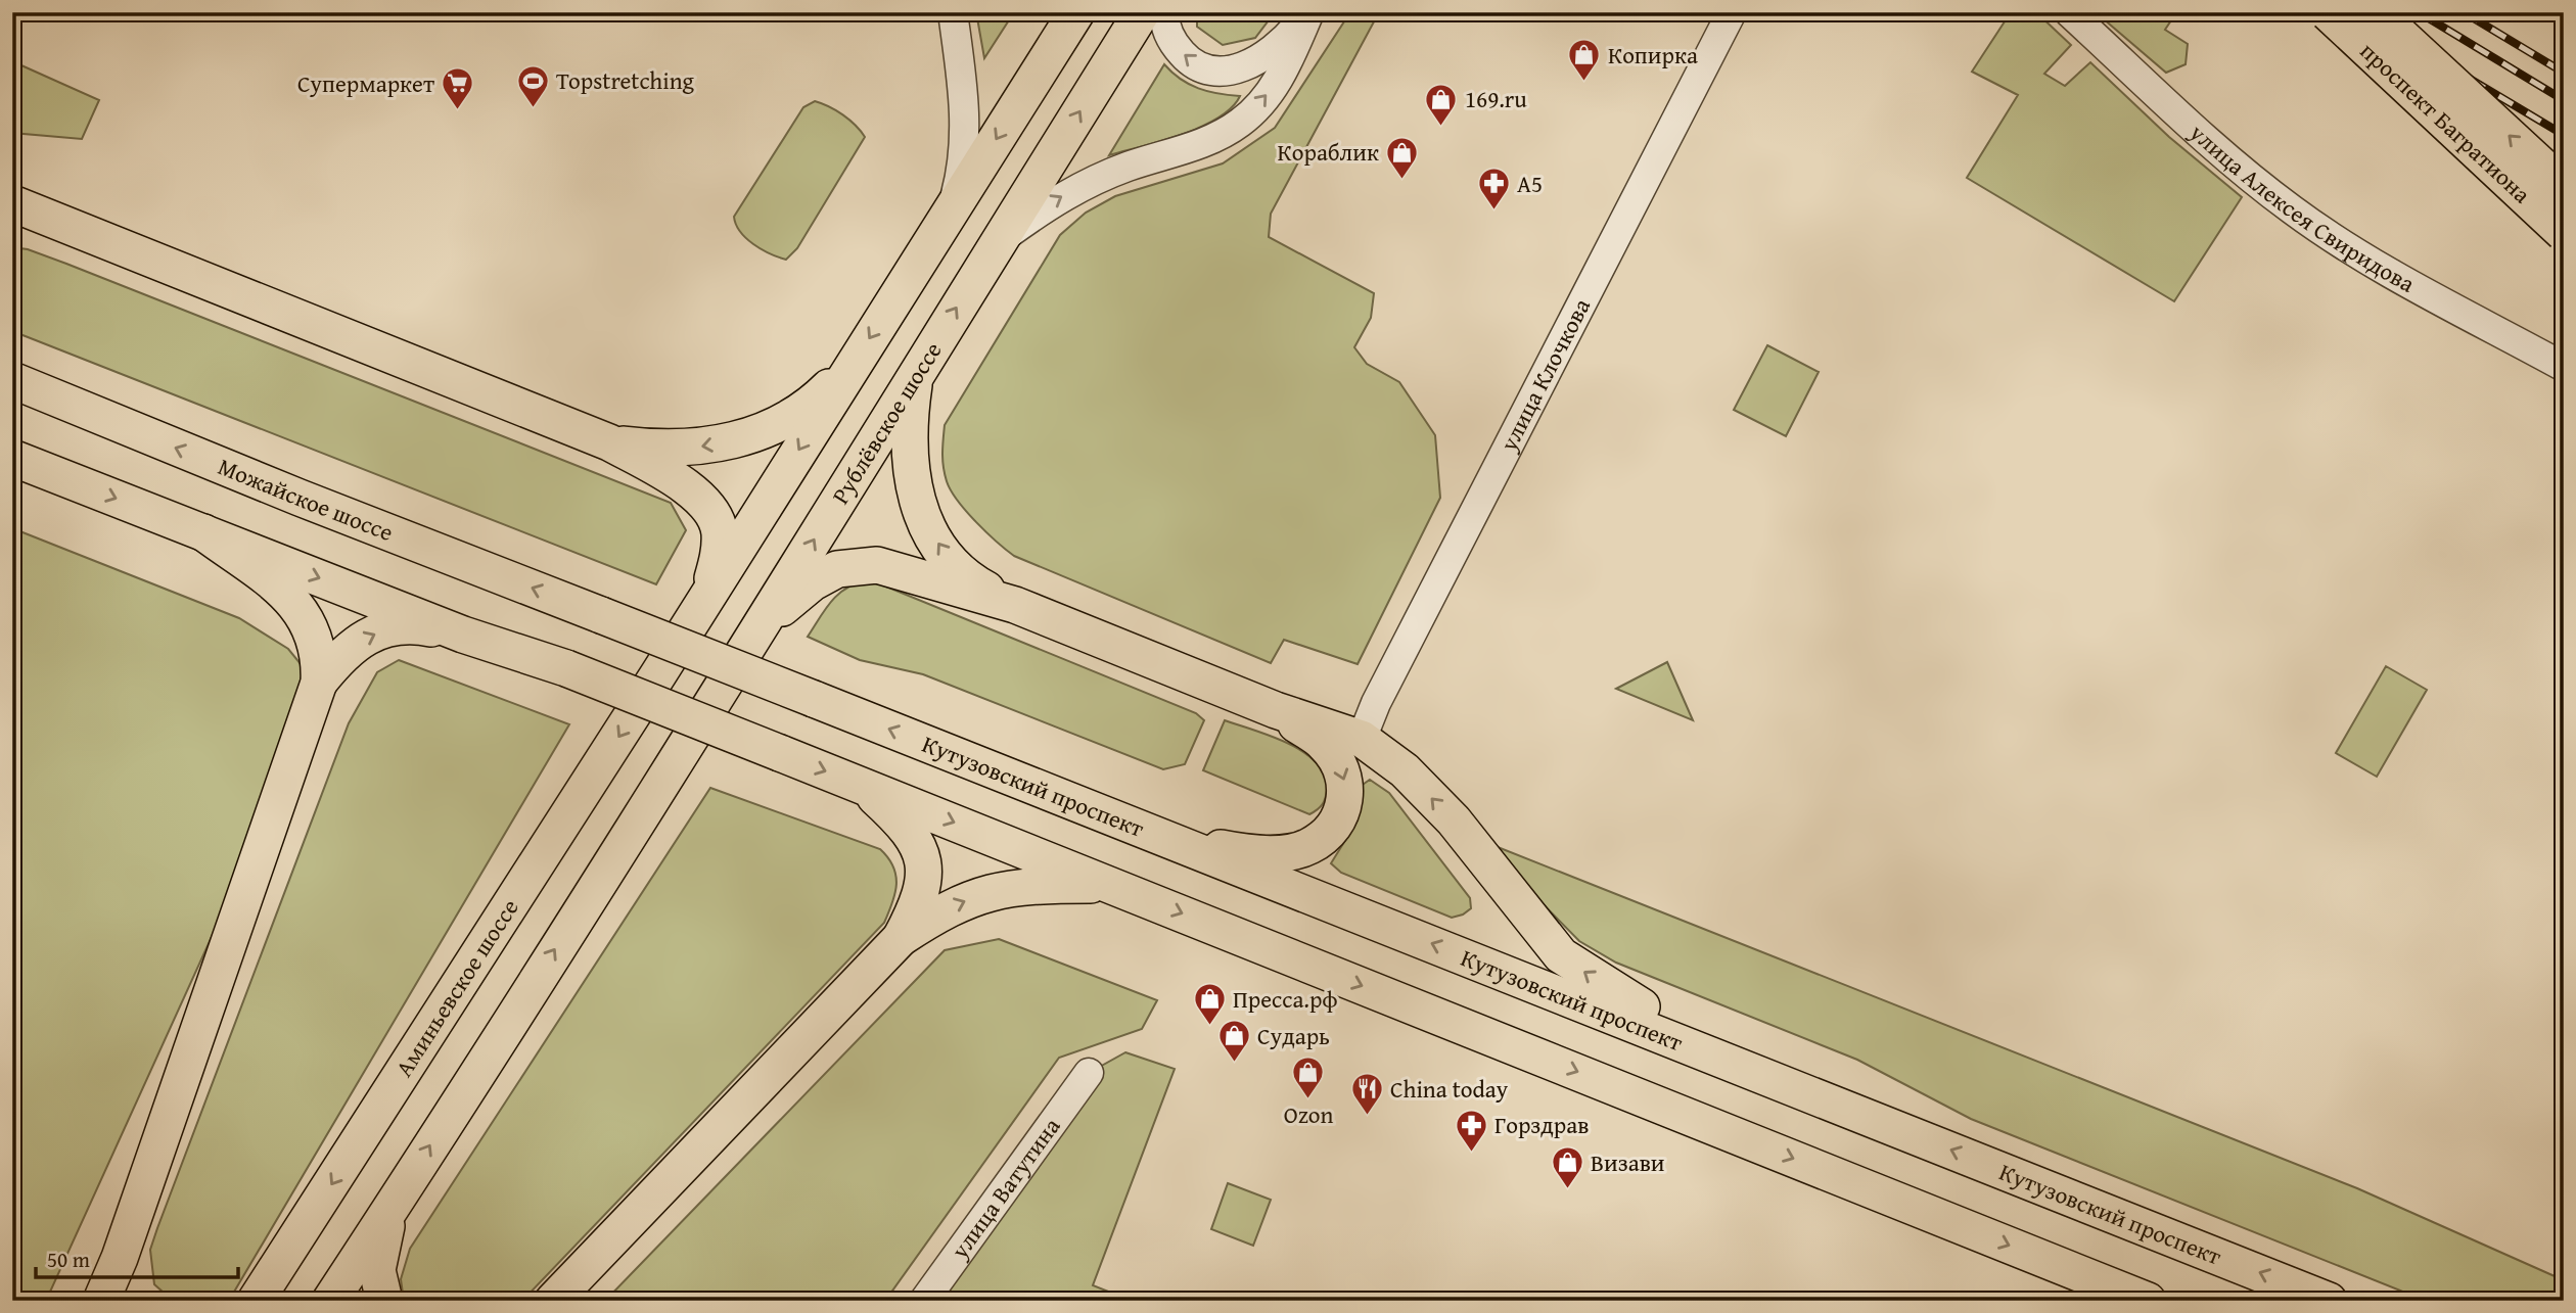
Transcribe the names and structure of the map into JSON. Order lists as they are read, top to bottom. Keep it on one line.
{"streets":{"main road":["проспект Багратиона","Рублёвское шоссе","Можайское шоссе","Кутузовский проспект","Аминьевское шоссе"],"street":["улица Алексея Свиридова","улица Клочкова","улица Ватутина"]},"crossings":[["Можайское шоссе","Кутузовский проспект"]],"places":{"shop":["Копирка","169.ru","Кораблик","Пресса.рф","Сударь","Ozon","Визави"],"sports":["Topstretching"],"supermarket":["Супермаркет"],"pharmacy":["А5","Горздрав"],"restaurant":["China today"]},"scale_bar":"50 m"}
